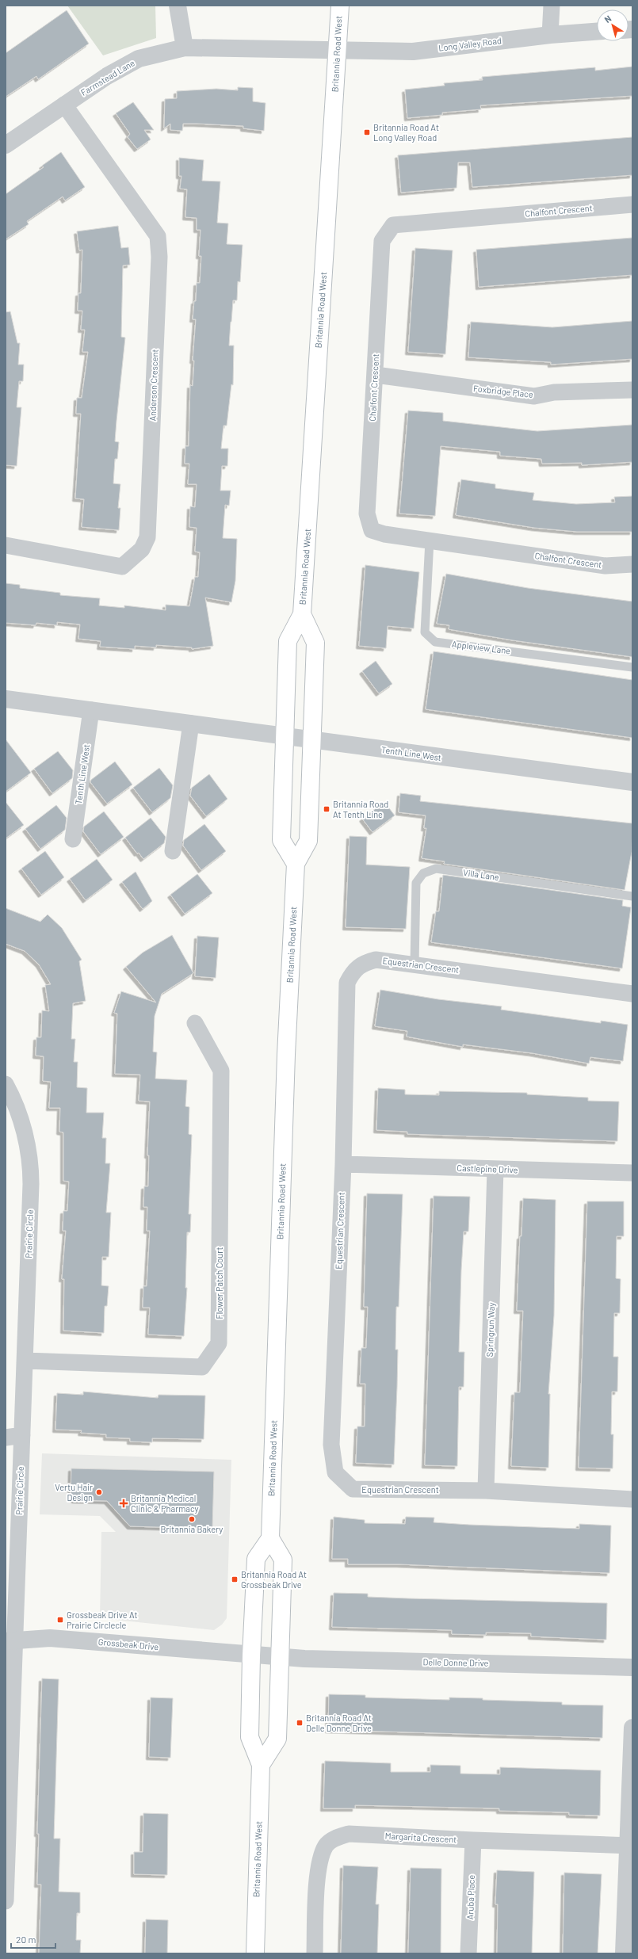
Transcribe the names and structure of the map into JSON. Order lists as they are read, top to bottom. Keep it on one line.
{"streets":{"main road":["Britannia Road West"],"street":["Long Valley Road","Farmstead Lane","Chalfont Crescent","Anderson Crescent","Foxbridge Place","Tenth Line West","Equestrian Crescent","Castlepine Drive","Prairie Circle","Flower Patch Court","Springrun Way","Grossbeak Drive","Delle Donne Drive","Margarita Crescent","Aruba Place"],"lane":["Appleview Lane","Villa Lane"]},"crossings":[["Long Valley Road","Britannia Road West"],["Long Valley Road","Farmstead Lane"],["Britannia Road West","Farmstead Lane"],["Britannia Road West","Tenth Line West"],["Britannia Road West","Grossbeak Drive"],["Farmstead Lane","Anderson Crescent"],["Chalfont Crescent","Foxbridge Place"],["Chalfont Crescent","Appleview Lane"],["Villa Lane","Equestrian Crescent"],["Equestrian Crescent","Castlepine Drive"],["Equestrian Crescent","Springrun Way"],["Castlepine Drive","Springrun Way"],["Prairie Circle","Flower Patch Court"],["Prairie Circle","Grossbeak Drive"],["Grossbeak Drive","Delle Donne Drive"],["Margarita Crescent","Aruba Place"]],"places":{"transit":["Britannia Road At Long Valley Road","Britannia Road At Tenth Line","Britannia Road At Grossbeak Drive","Grossbeak Drive At Prairie Circlecle","Britannia Road At Delle Donne Drive"],"other":["Vertu Hair Design","Britannia Bakery"],"health":["Britannia Medical Clinic & Pharmacy"]},"scale_bar":"20 m","north":"top left"}
